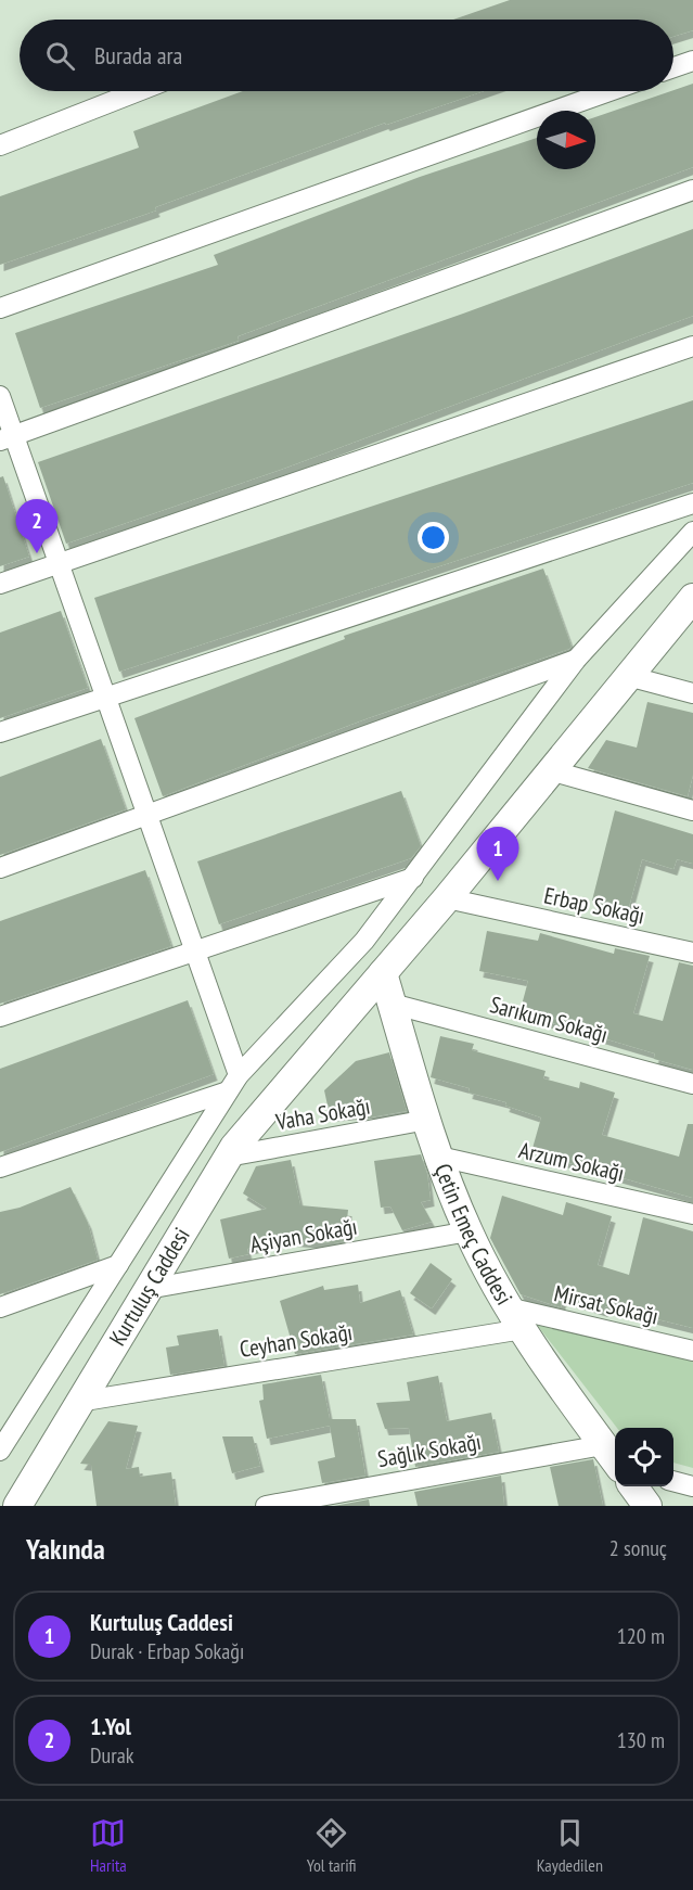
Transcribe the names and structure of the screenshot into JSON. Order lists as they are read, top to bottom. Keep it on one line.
{"streets":{"main road":["Çetin Emeç Caddesi","Kurtuluş Caddesi"],"street":["Erbap Sokağı","Sarıkum Sokağı","Vaha Sokağı","Arzum Sokağı","Aşiyan Sokağı","Mirsat Sokağı","Ceyhan Sokağı","Sağlık Sokağı"]},"crossings":[["Erbap Sokağı","Kurtuluş Caddesi"],["Sarıkum Sokağı","Çetin Emeç Caddesi"],["Vaha Sokağı","Çetin Emeç Caddesi"],["Vaha Sokağı","Kurtuluş Caddesi"],["Arzum Sokağı","Çetin Emeç Caddesi"],["Çetin Emeç Caddesi","Aşiyan Sokağı"],["Çetin Emeç Caddesi","Kurtuluş Caddesi"],["Çetin Emeç Caddesi","Mirsat Sokağı"],["Çetin Emeç Caddesi","Ceyhan Sokağı"],["Aşiyan Sokağı","Kurtuluş Caddesi"],["Kurtuluş Caddesi","Ceyhan Sokağı"],["Mirsat Sokağı","Ceyhan Sokağı"]],"north":"right","page":{"search":"Burada ara","pins":["2","1"],"heading":["Yakında","2 sonuç"],"list":[{"mark":"1","name":"Kurtuluş Caddesi","note":"Durak · Erbap Sokağı","value":"120 m"},{"mark":"2","name":"1.Yol","note":"Durak","value":"130 m"}],"nav":["Harita","Yol tarifi","Kaydedilen"]}}
